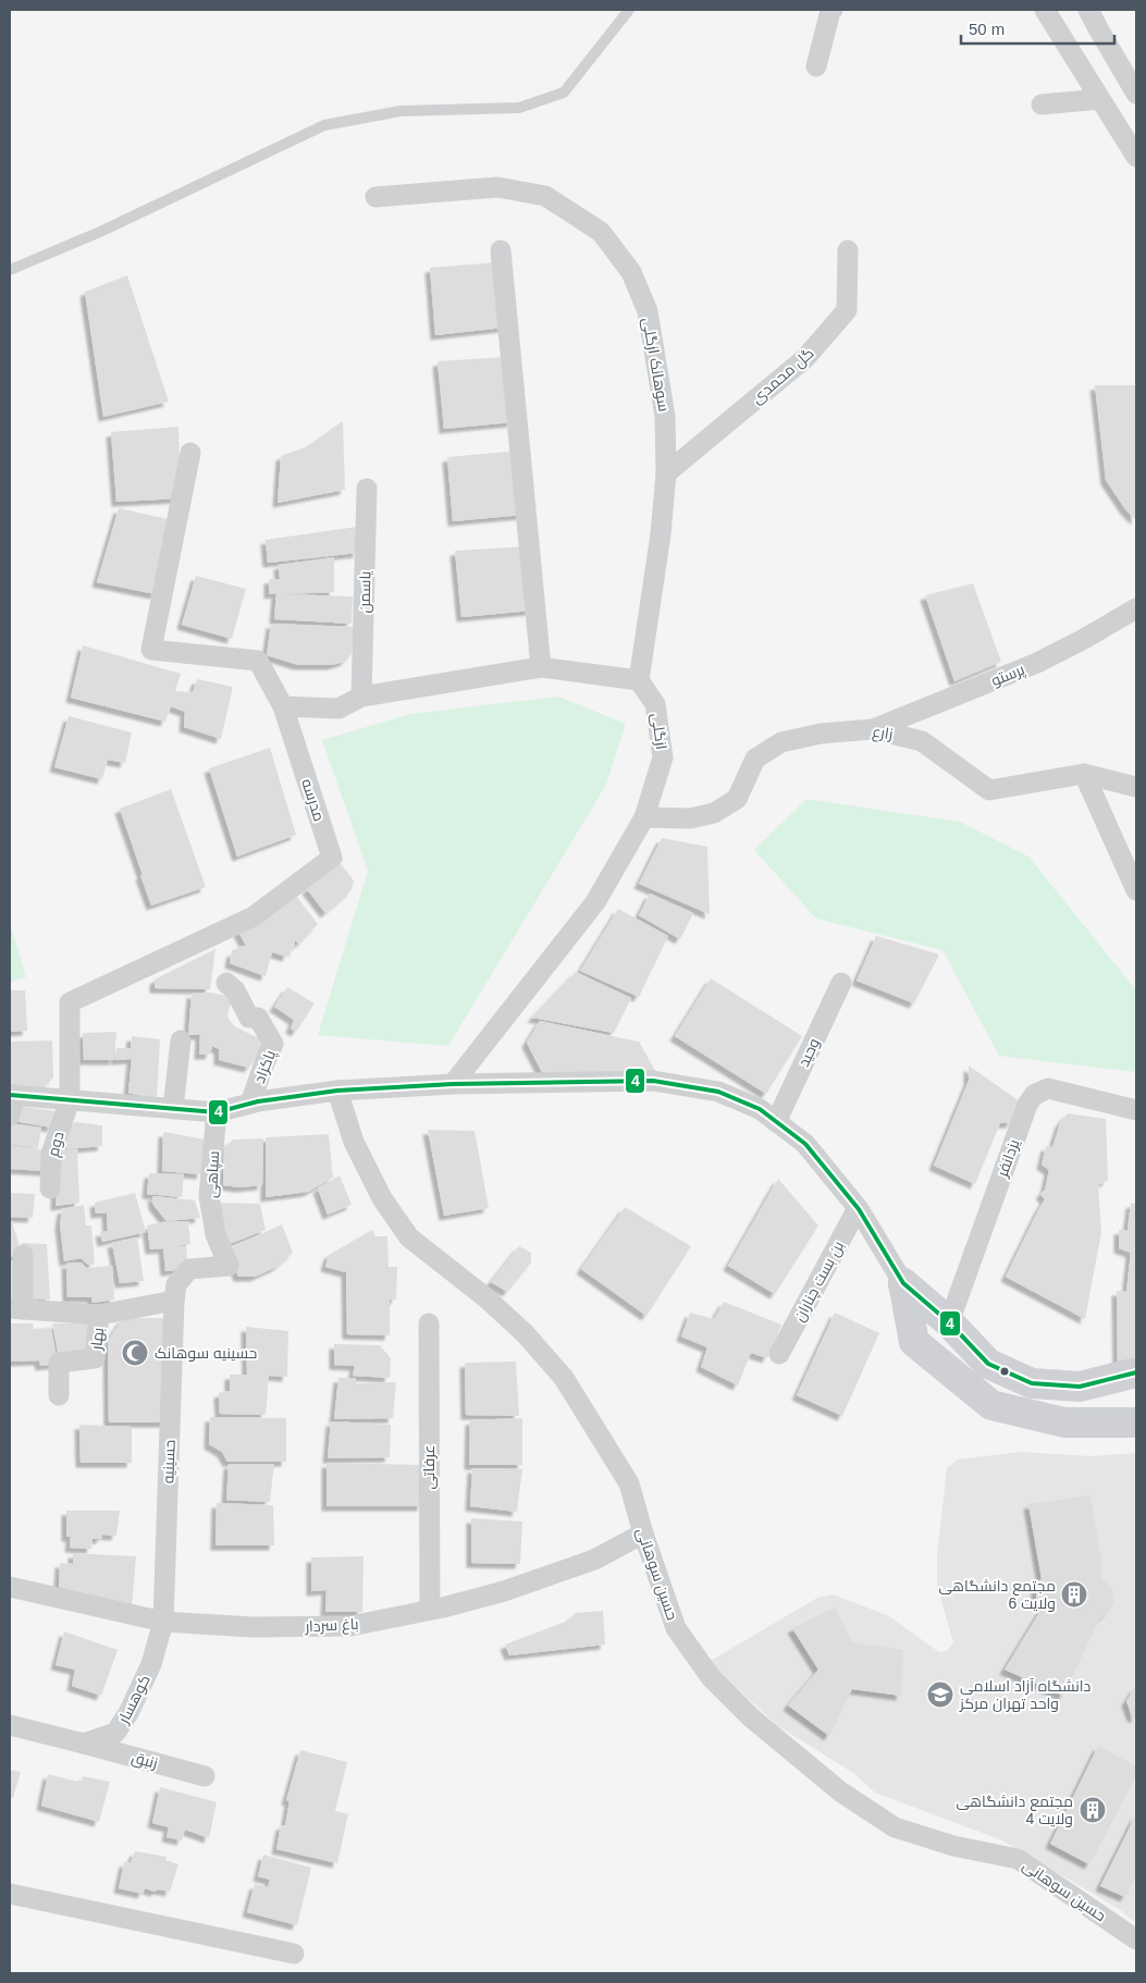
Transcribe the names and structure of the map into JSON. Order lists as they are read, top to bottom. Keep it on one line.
{"streets":{"street":["سوهانک ازگلی","گل محمدی","یاسمن","پرستو","ازگلی","زارع","مدرسه","وحید","پاکزاد","دوم","یزدانفر","سپاهی","بن بست چناران","بهار","حسینیه","عرفاتی","حسین سوهانی","باغ سردار","کوهسار","زنبق"]},"crossings":[["سوهانک ازگلی","گل محمدی"],["سوهانک ازگلی","ازگلی"],["پرستو","زارع"],["ازگلی","زارع"],["مدرسه","دوم"],["سپاهی","حسینیه"],["حسینیه","باغ سردار"],["حسینیه","کوهسار"],["عرفاتی","باغ سردار"],["حسین سوهانی","باغ سردار"],["باغ سردار","کوهسار"],["کوهسار","زنبق"]],"places":{"mosque":["حسینیه سوهانک"],"building":["مجتمع دانشگاهی ولایت 6","مجتمع دانشگاهی ولایت 4"],"school or university":["دانشگاه آزاد اسلامی واحد تهران مرکز"]},"lines":["transit line 4"],"scale_bar":"50 m"}
